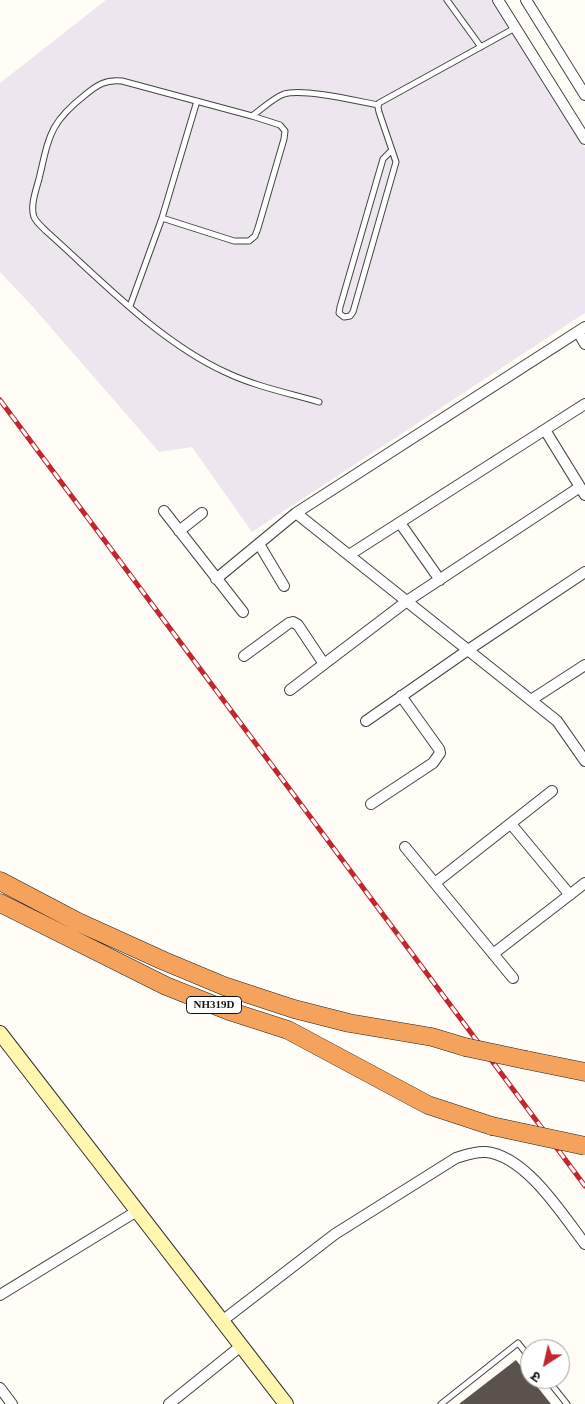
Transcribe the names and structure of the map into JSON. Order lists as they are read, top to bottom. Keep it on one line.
{"streets":{"highway":["NH319D"]},"north":"bottom left"}
